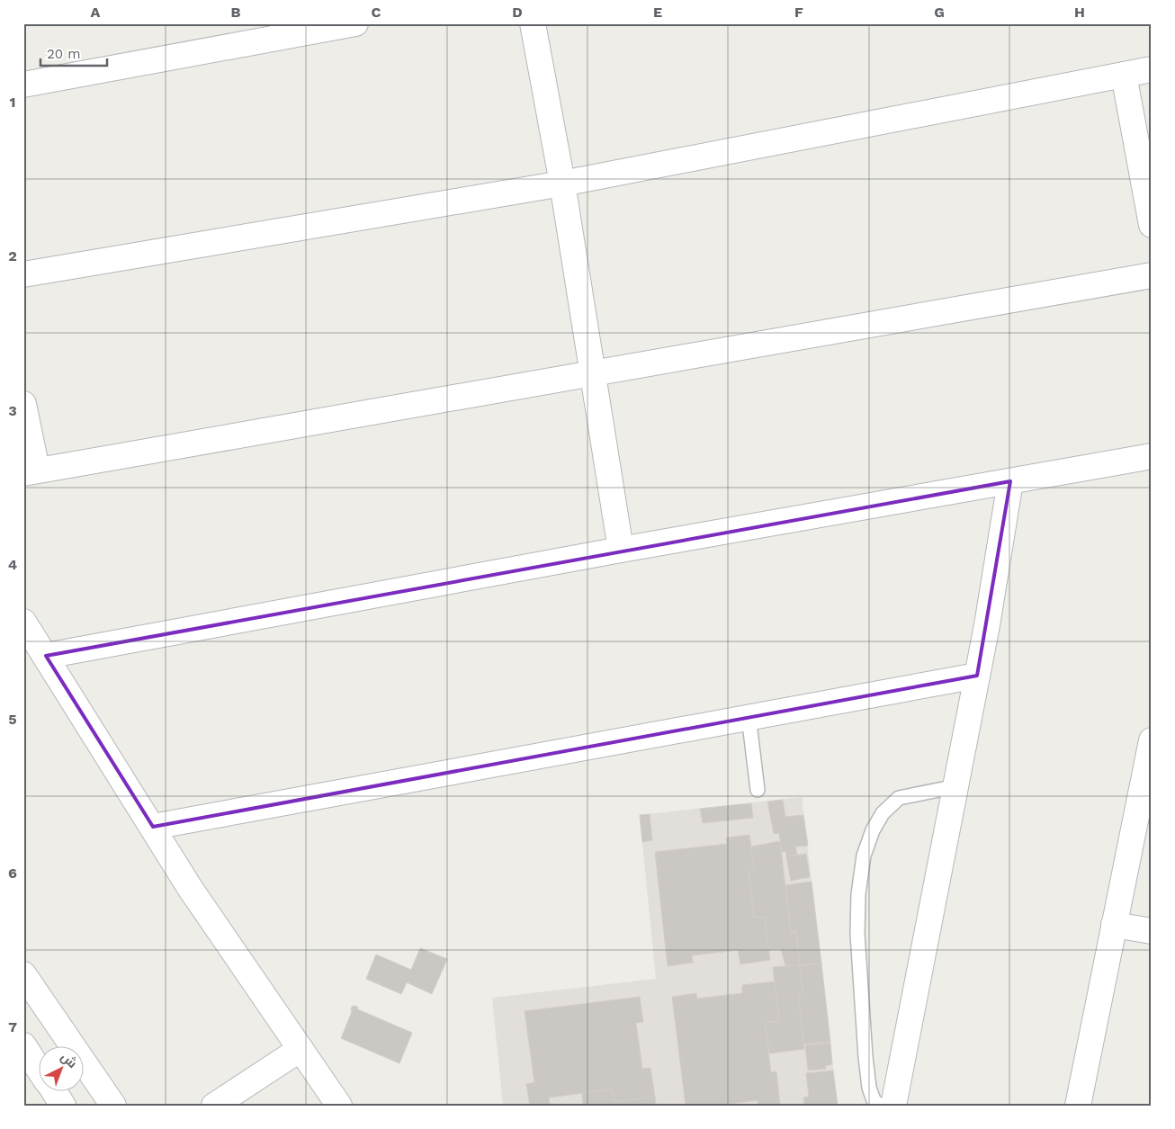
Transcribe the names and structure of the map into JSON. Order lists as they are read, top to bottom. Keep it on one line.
{"scale_bar":"20 m","north":"top right","grid":{"columns":["A","B","C","D","E","F","G","H"],"rows":["1","2","3","4","5","6","7"]}}
